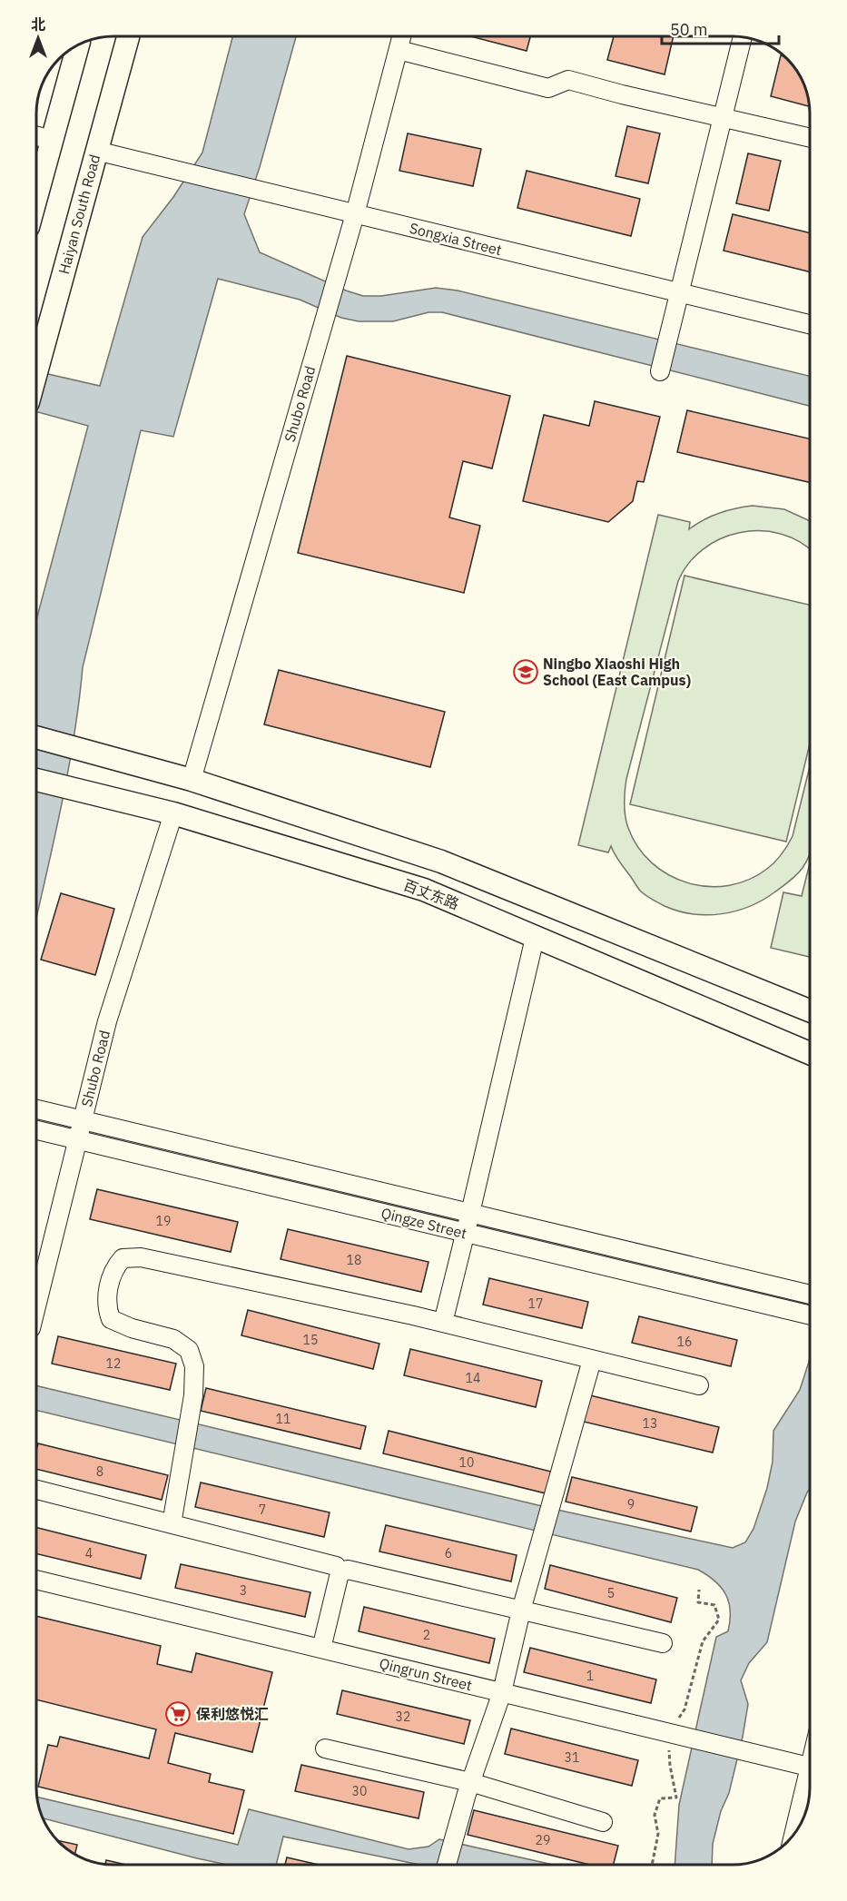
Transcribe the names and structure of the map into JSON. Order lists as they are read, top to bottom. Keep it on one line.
{"streets":{"main road":["Haiyan South Road","百丈东路"],"street":["Songxia Street","Shubo Road","Qingze Street","Qingrun Street"]},"crossings":[["Haiyan South Road","Songxia Street"],["Songxia Street","Shubo Road"],["Shubo Road","百丈东路"],["Shubo Road","Qingze Street"]],"places":{"school or university":["Ningbo Xiaoshi High School (East Campus)"],"supermarket":["保利悠悦汇"]},"house_numbers":["19","18","17","15","16","12","14","11","13","10","8","9","7","4","6","3","5","2","1","32","31","30","29"],"scale_bar":"50 m","north":"top"}
